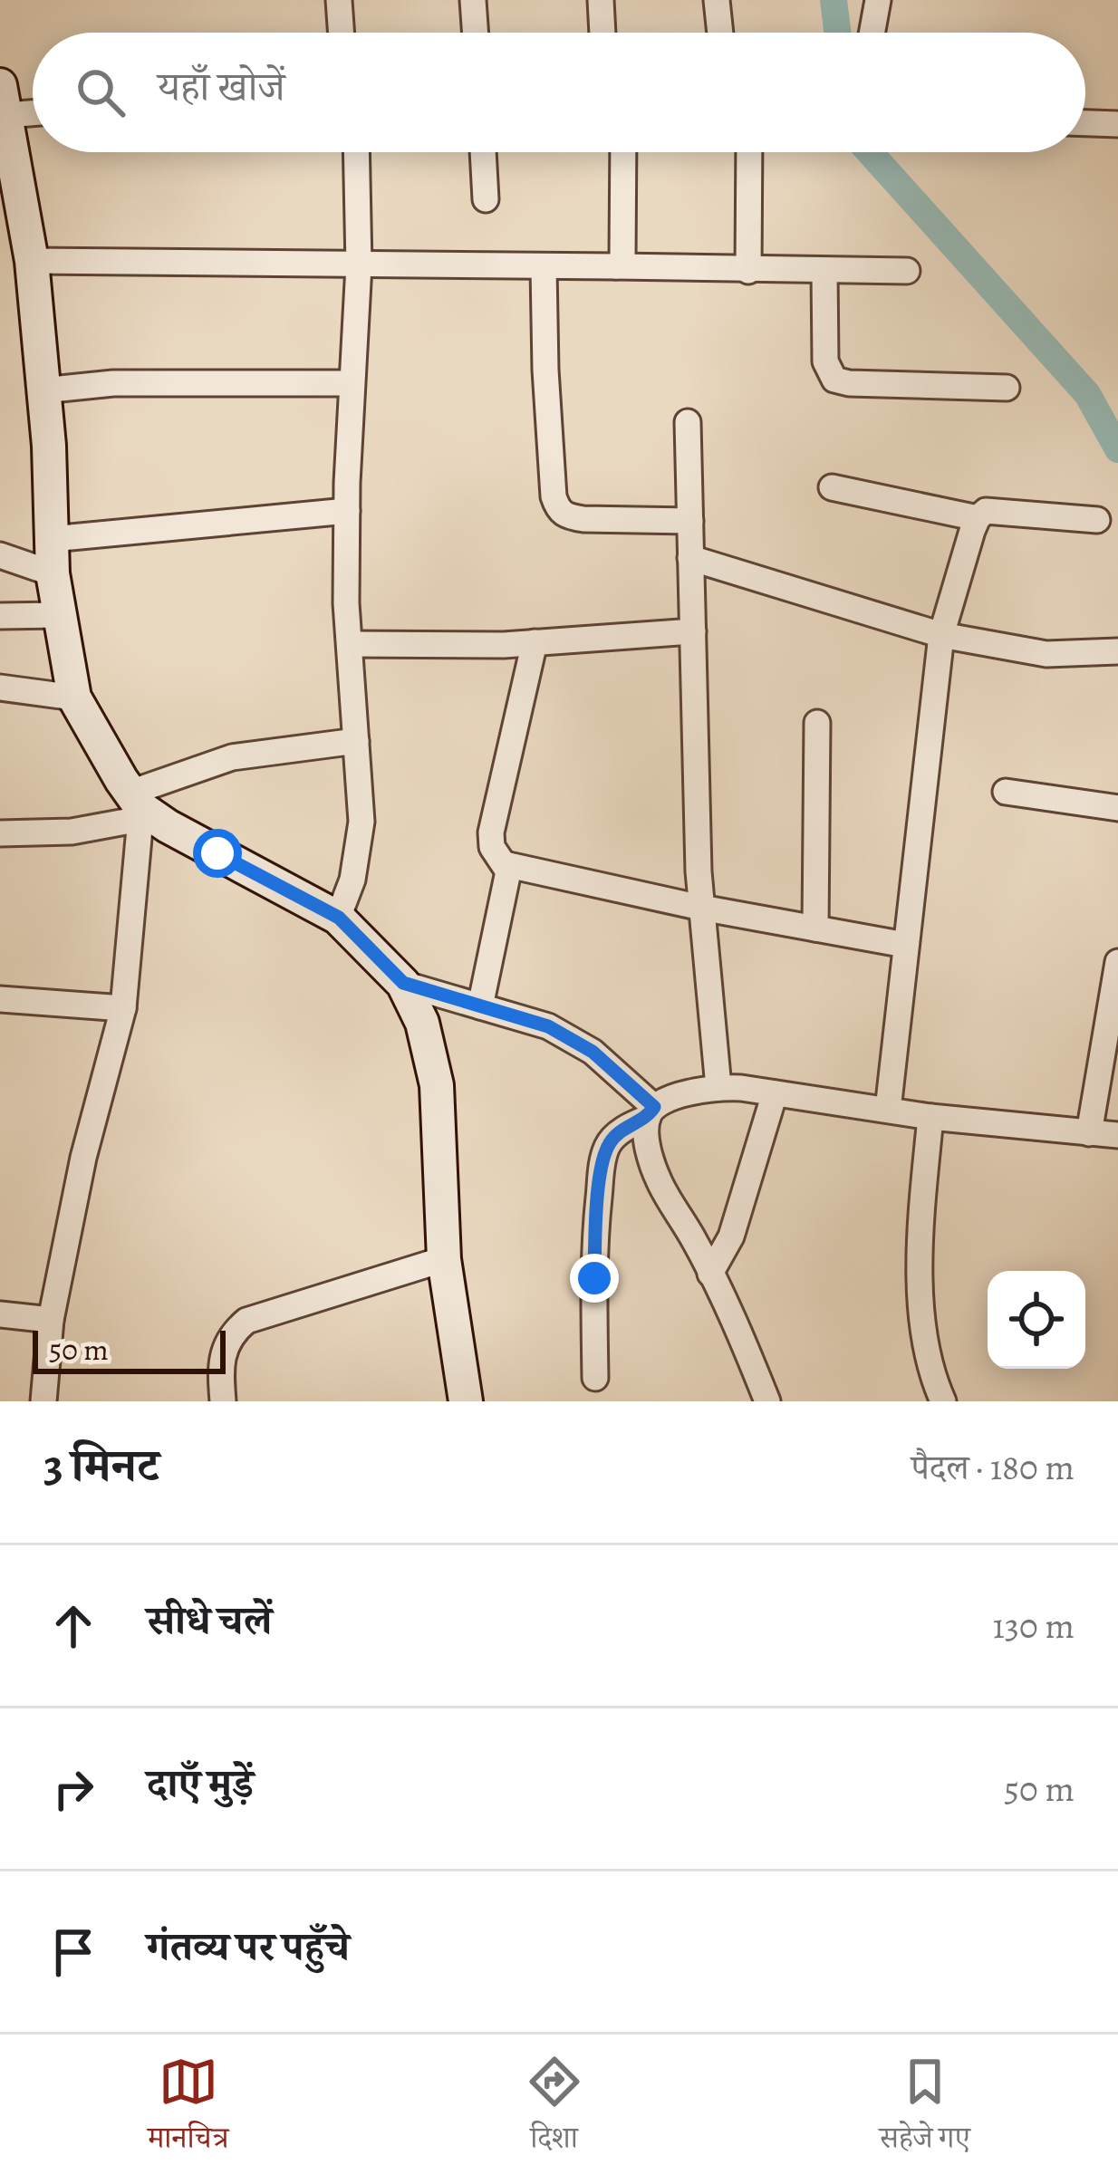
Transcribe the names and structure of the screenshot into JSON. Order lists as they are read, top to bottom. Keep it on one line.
{"scale_bar":"50 m","page":{"search":"यहाँ खोजें","scale":"50 m","heading":["3 मिनट","पैदल · 180 m"],"list":[["सीधे चलें","130 m"],["दाएँ मुड़ें","50 m"],"गंतव्य पर पहुँचे"],"nav":["मानचित्र","दिशा","सहेजे गए"]}}
